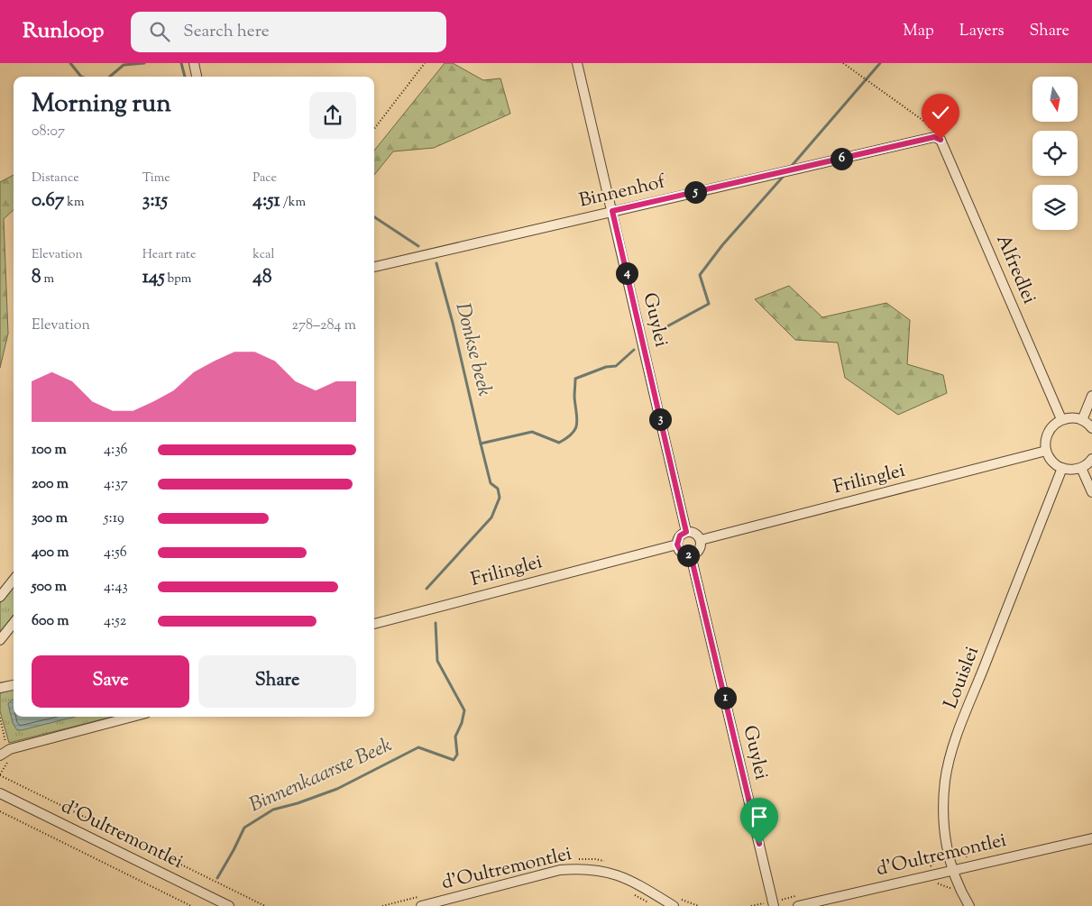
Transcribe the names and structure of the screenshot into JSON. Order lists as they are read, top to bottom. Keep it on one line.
{"streets":{"street":["Binnenhof","Alfredlei","Guylei","Frilinglei","Louislei","d'Oultremontlei"]},"crossings":[["Binnenhof","Alfredlei"],["Binnenhof","Guylei"],["Guylei","Frilinglei"],["Louislei","d'Oultremontlei"]],"water":["Donkse beek","Binnenkaarste Beek"],"north":"bottom","page":{"header":"Runloop","search":"Search here","nav":["Map","Layers","Share"],"heading":["Morning run","08:07"],"pins":["6","5","4","3","2","1"],"stats":[["Distance","0.67 km"],["Time","3:15"],["Pace","4:51 /km"],["Elevation","8 m"],["Heart rate","145 bpm"],["kcal","48"]],"chart":["Elevation","278–284 m"],"list":[{"name":"100 m","note":"4:36"},{"name":"200 m","note":"4:37"},{"name":"300 m","note":"5:19"},{"name":"400 m","note":"4:56"},{"name":"500 m","note":"4:43"},{"name":"600 m","note":"4:52"}],"buttons":["Save","Share"]}}
